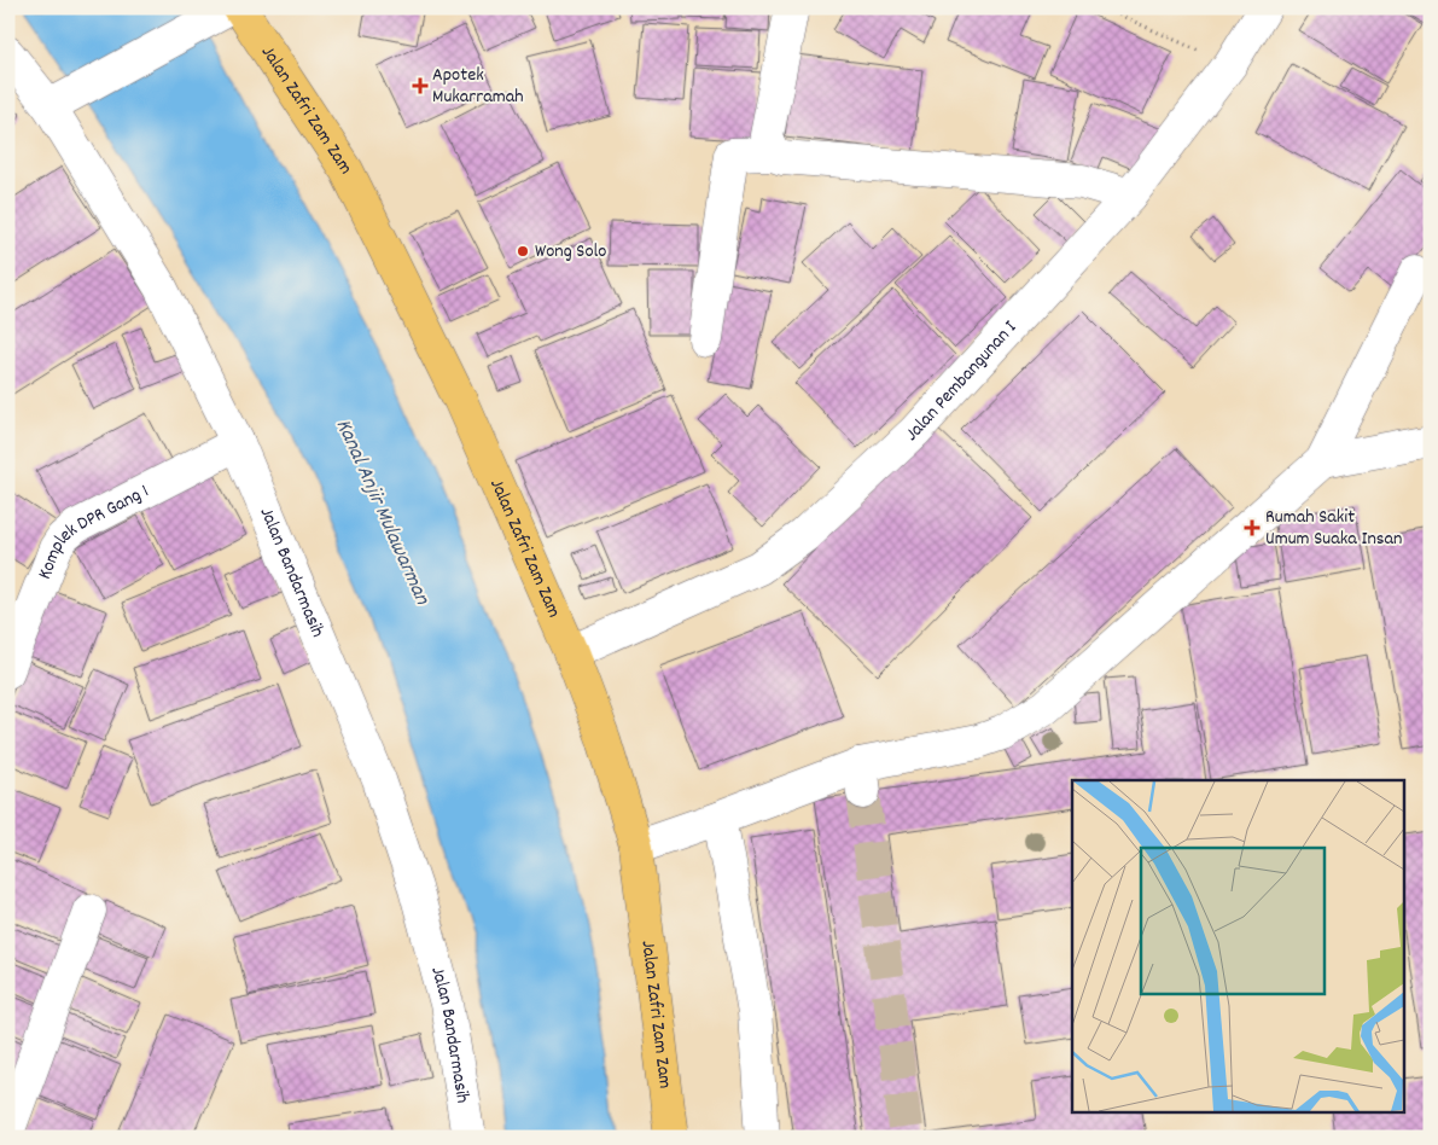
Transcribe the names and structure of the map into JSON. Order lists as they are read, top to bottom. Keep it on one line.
{"streets":{"main road":["Jalan Zafri Zam Zam"],"street":["Jalan Pembangunan I","Komplek DPR Gang 1","Jalan Bandarmasih"]},"crossings":[["Jalan Zafri Zam Zam","Jalan Pembangunan I"],["Komplek DPR Gang 1","Jalan Bandarmasih"]],"water":["Kanal Anjir Mulawarman"],"places":{"health":["Apotek Mukarramah","Rumah Sakit Umum Suaka Insan"],"other":["Wong Solo"]}}
